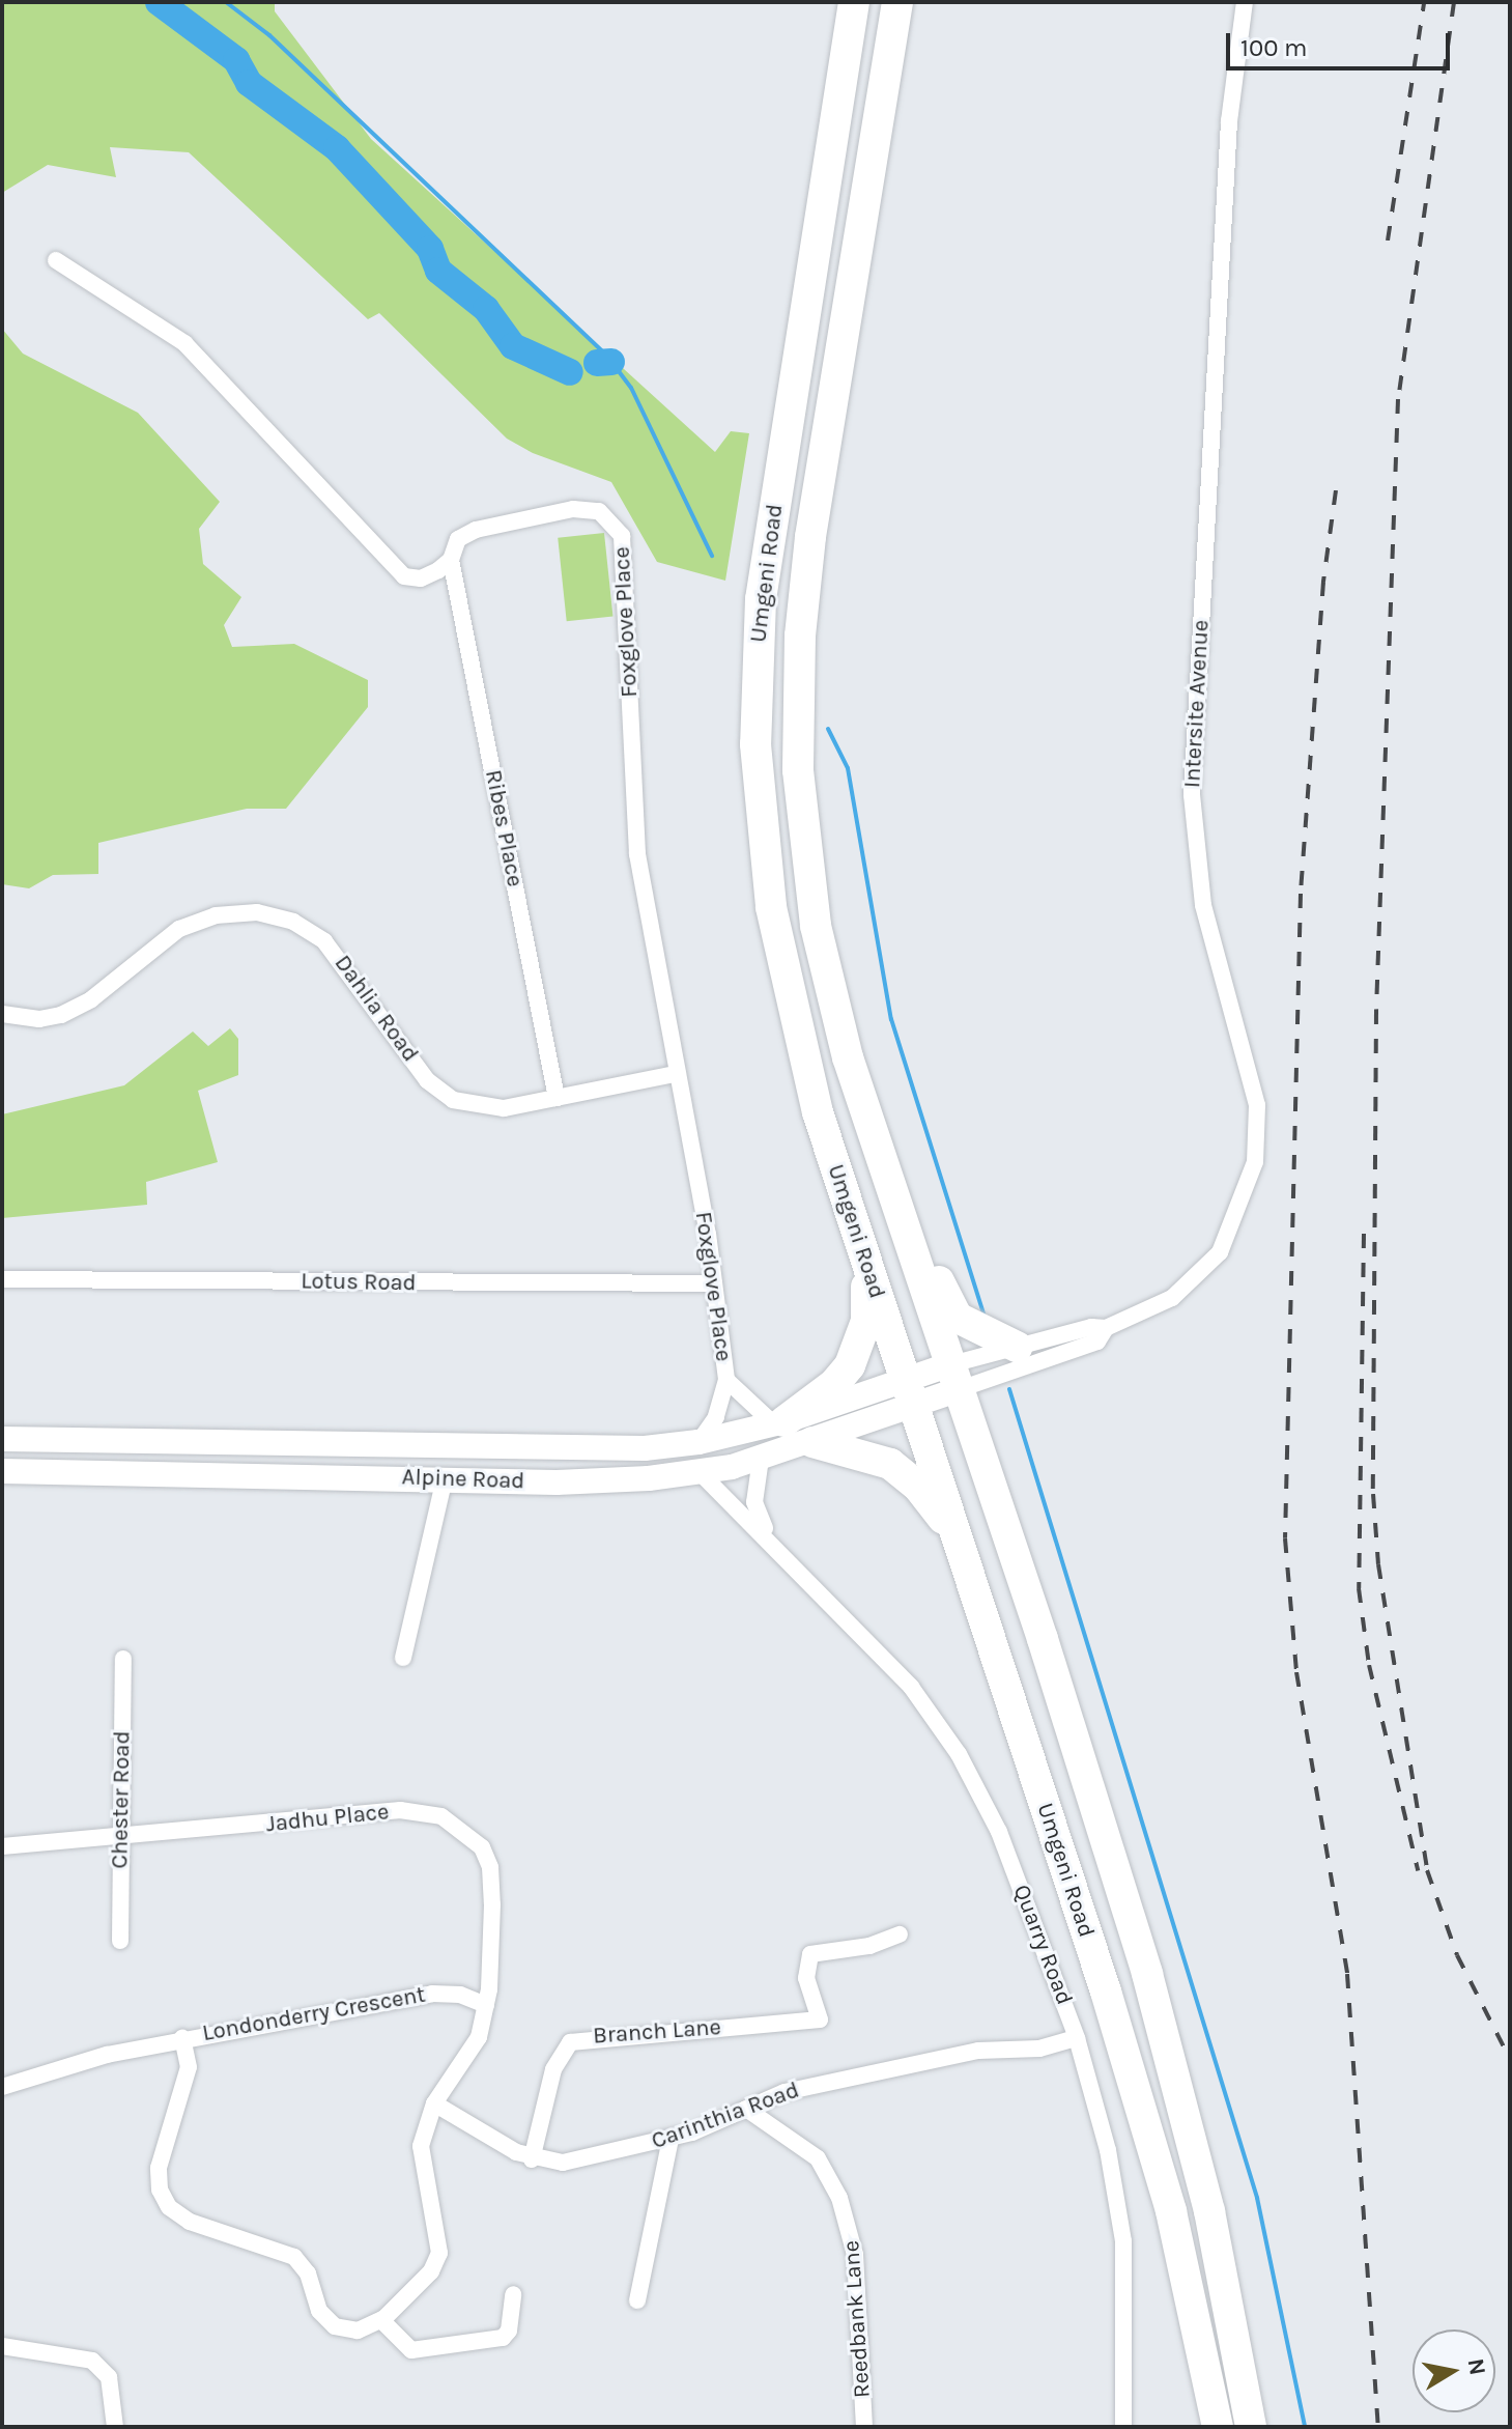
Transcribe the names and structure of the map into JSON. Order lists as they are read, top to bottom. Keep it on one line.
{"streets":{"highway":["Umgeni Road"],"main road":["Alpine Road"],"street":["Foxglove Place","Intersite Avenue","Ribes Place","Dahlia Road","Lotus Road","Chester Road","Jadhu Place","Quarry Road","Londonderry Crescent","Branch Lane","Carinthia Road","Reedbank Lane"]},"crossings":[["Umgeni Road","Intersite Avenue"],["Umgeni Road","Alpine Road"],["Foxglove Place","Ribes Place"],["Foxglove Place","Dahlia Road"],["Foxglove Place","Lotus Road"],["Foxglove Place","Alpine Road"],["Ribes Place","Dahlia Road"],["Alpine Road","Quarry Road"],["Chester Road","Jadhu Place"],["Jadhu Place","Londonderry Crescent"],["Quarry Road","Carinthia Road"],["Branch Lane","Carinthia Road"],["Carinthia Road","Reedbank Lane"]],"scale_bar":"100 m","north":"right"}
